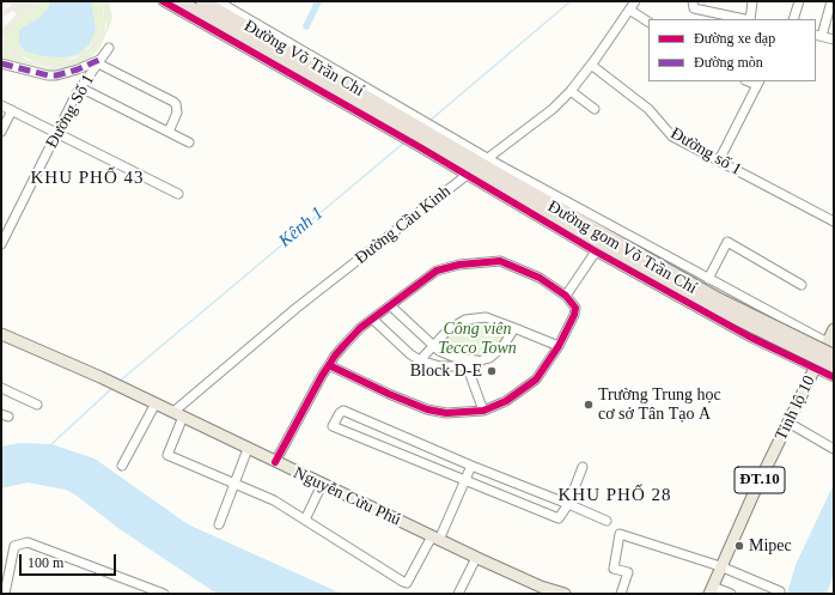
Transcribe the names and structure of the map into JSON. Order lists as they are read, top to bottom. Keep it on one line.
{"streets":{"highway":["Đường Võ Trần Chí"],"main road":["Tỉnh lộ 10","ĐT.10","Nguyễn Cửu Phú"],"street":["Đường Số 1","Đường số 1","Đường Cầu Kinh","Đường gom Võ Trần Chí"]},"crossings":[["Đường Võ Trần Chí","Đường gom Võ Trần Chí"],["Đường số 1","Đường Cầu Kinh"],["Đường Cầu Kinh","Đường gom Võ Trần Chí"],["Đường Cầu Kinh","Nguyễn Cửu Phú"],["Đường gom Võ Trần Chí","Tỉnh lộ 10"]],"districts":["KHU PHỐ 43","KHU PHỐ 28"],"water":["Kênh 1"],"parks":["Công viên Tecco Town"],"places":["Block D-E","Trường Trung học cơ sở Tân Tạo A","Mipec"],"legend":["Đường xe đạp","Đường mòn"],"scale_bar":"100 m"}
